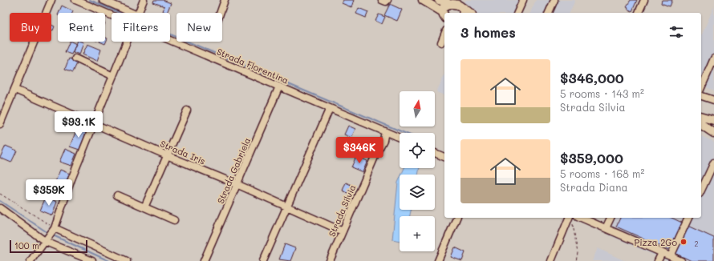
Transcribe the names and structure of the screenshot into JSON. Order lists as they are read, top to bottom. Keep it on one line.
{"streets":{"street":["Strada Florentina","Strada Iris","Strada Gabriela","Strada Silvia"]},"crossings":[["Strada Florentina","Strada Gabriela"],["Strada Florentina","Strada Silvia"],["Strada Iris","Strada Gabriela"],["Strada Iris","Strada Silvia"]],"places":["Pizza 2Go"],"house_numbers":["2"],"scale_bar":"100 m","north":"top","page":{"chip":["Buy","Rent","Filters","New"],"heading":"3 homes","list":[{"name":"$346,000","note":"5 rooms · 143 m² · Strada Silvia"},{"name":"$359,000","note":"5 rooms · 168 m² · Strada Diana"}],"map_buttons":"+","price":["$93.1K","$346K","$359K"],"scale":"100 m"}}
